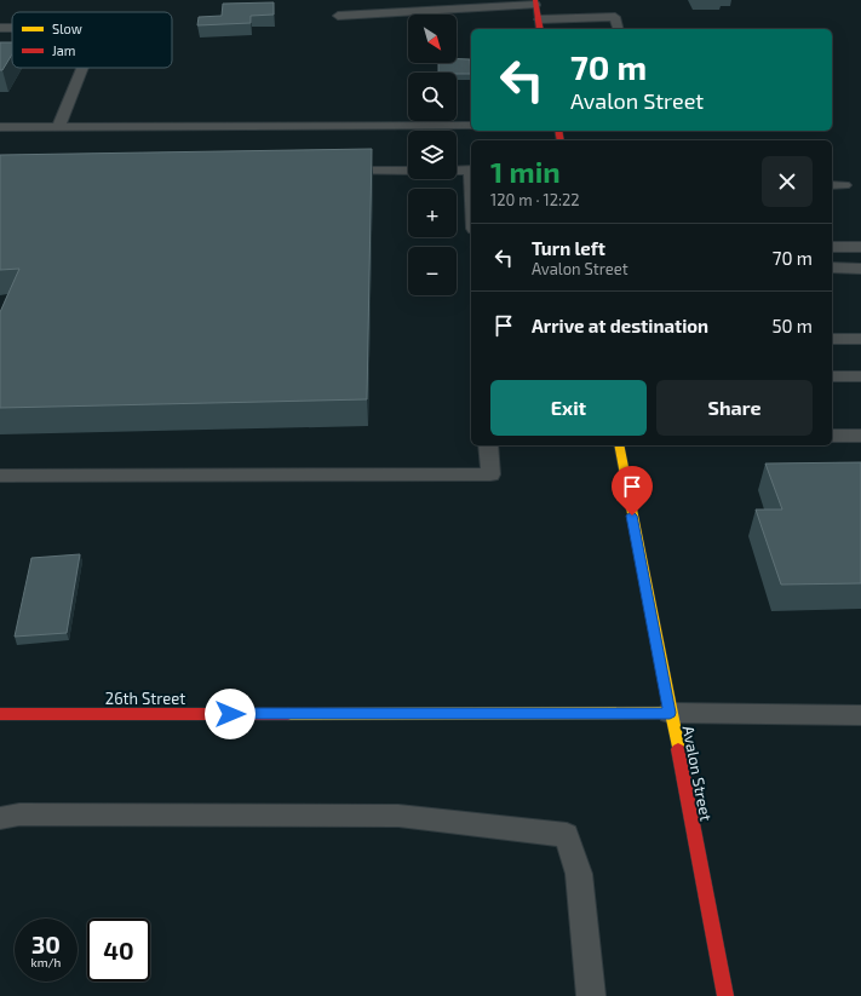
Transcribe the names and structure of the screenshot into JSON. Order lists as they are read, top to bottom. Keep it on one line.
{"streets":{"street":["26th Street","Avalon Street"]},"crossings":[["26th Street","Avalon Street"]],"legend":["Slow","Jam"],"north":"bottom right","page":{"map_buttons":["+","−"],"turn":["70 m","Avalon Street"],"heading":["1 min","120 m · 12:22"],"list":[{"name":"Turn left","note":"Avalon Street","value":"70 m"},{"name":"Arrive at destination","value":"50 m"}],"buttons":["Exit","Share"],"speed":"30 km/h","limit":"40"}}
